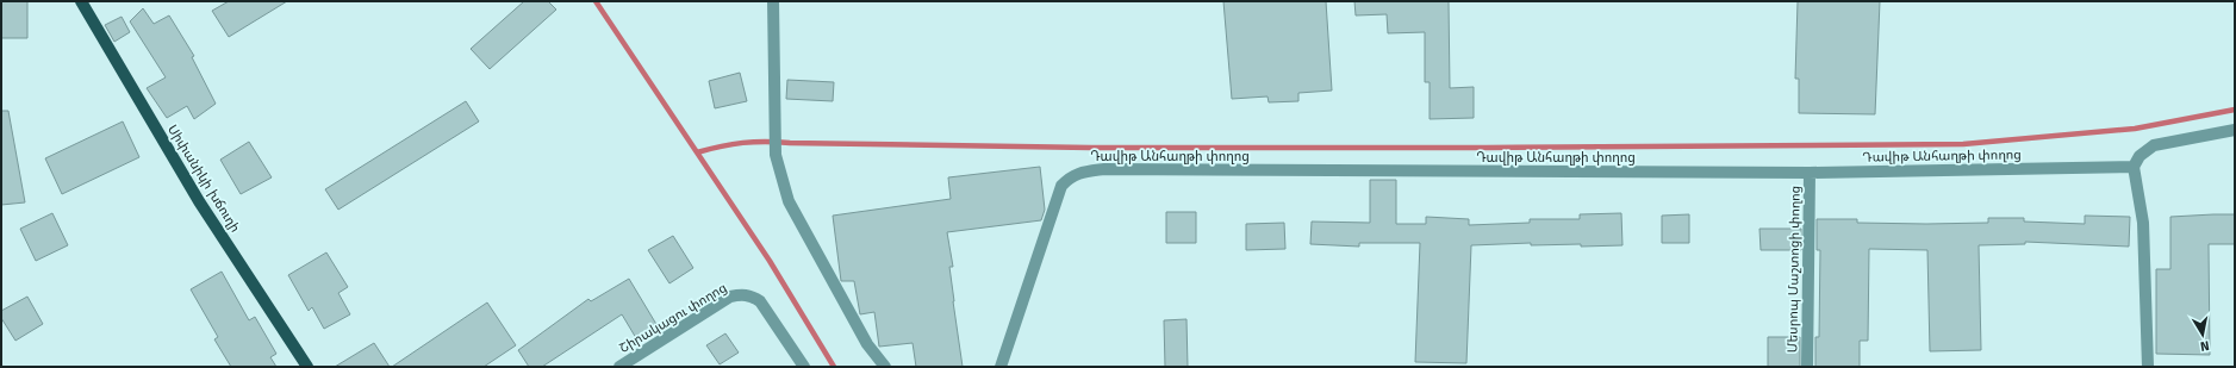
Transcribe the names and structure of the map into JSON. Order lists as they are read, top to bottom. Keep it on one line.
{"streets":{"main road":["Սիփանիկի խճուղի"],"street":["Դավիթ Անհաղթի փողոց","Մեսրոպ Մաշտոցի փողոց","Շիրակացու փողոց"]},"crossings":[["Դավիթ Անհաղթի փողոց","Մեսրոպ Մաշտոցի փողոց"]],"north":"bottom"}
